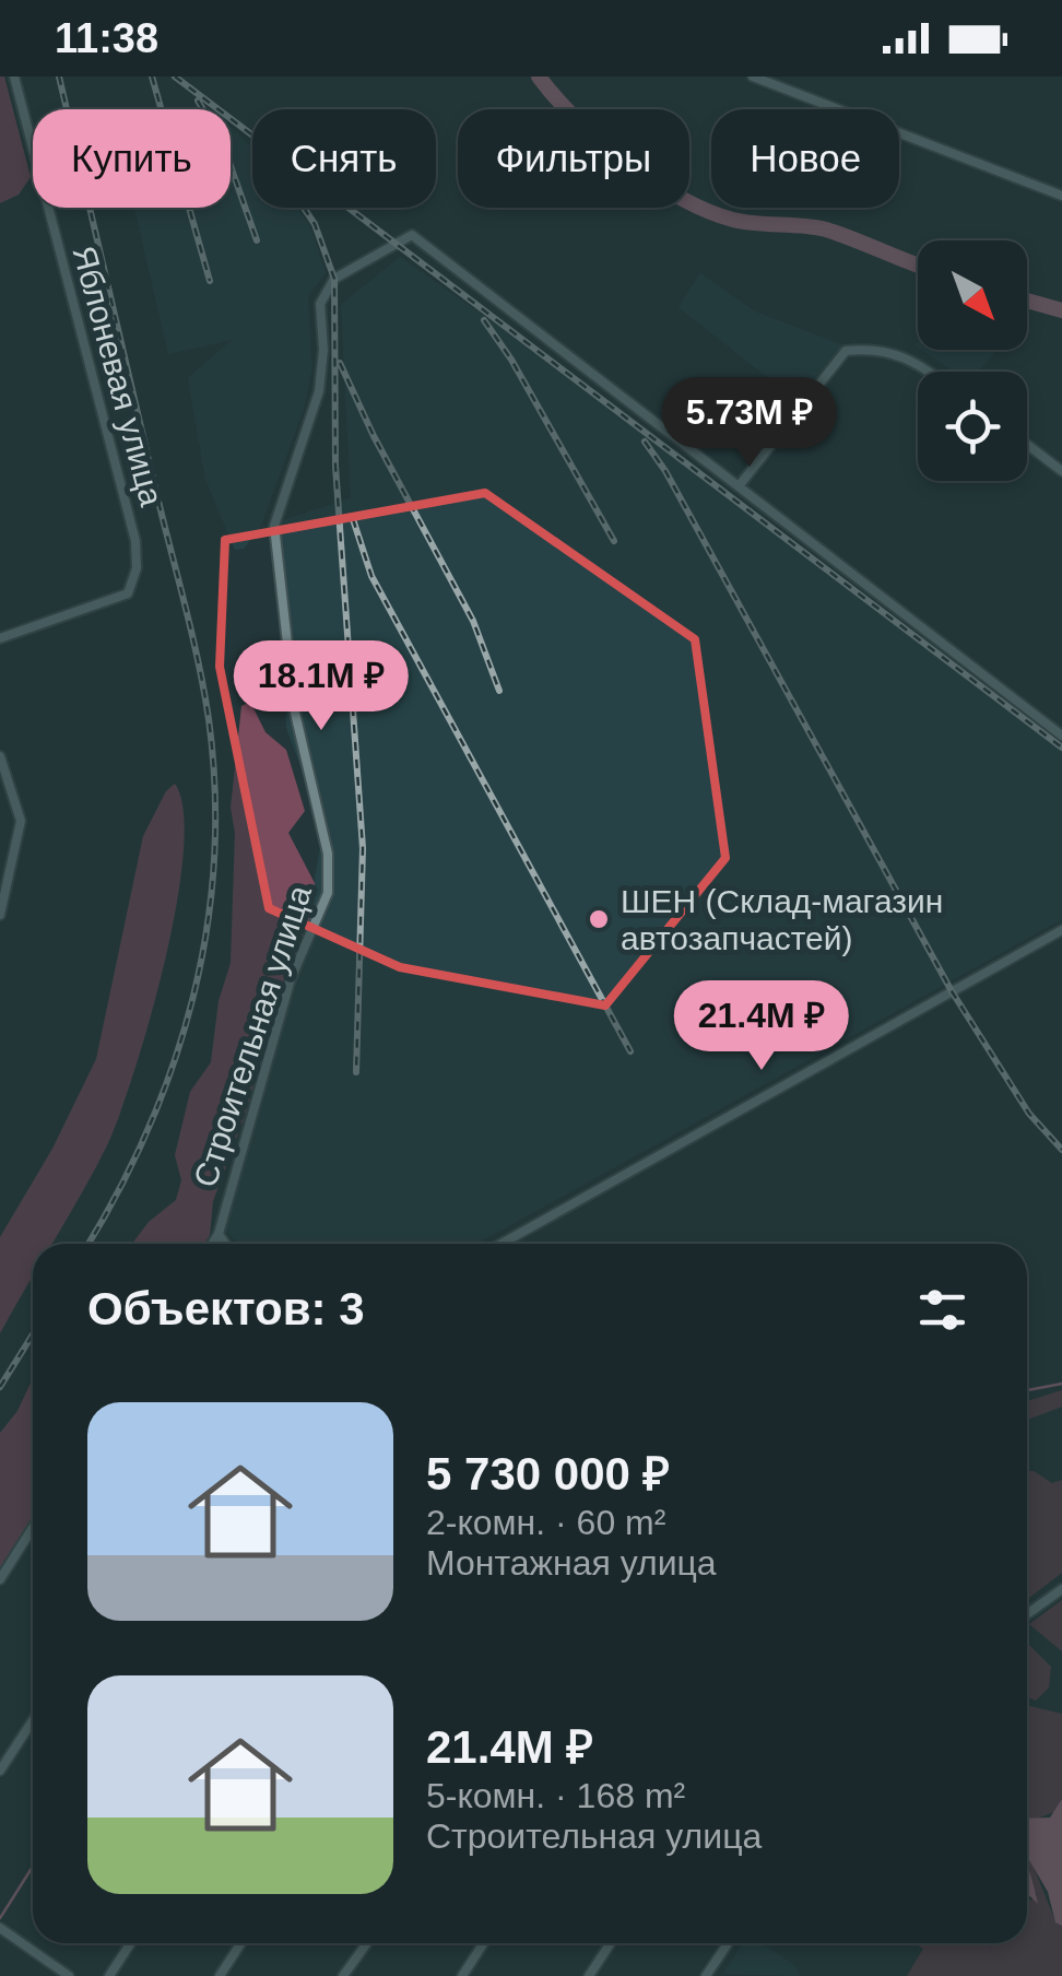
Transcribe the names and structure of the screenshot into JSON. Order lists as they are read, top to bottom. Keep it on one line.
{"streets":{"street":["Яблоневая улица","Строительная улица"]},"places":["ШЕН (Склад-магазин автозапчастей)"],"north":"bottom right","page":{"status":"11:38","chip":["Купить","Снять","Фильтры","Новое"],"price":["5.73M ₽","18.1M ₽","21.4M ₽"],"heading":"Объектов: 3","list":[{"name":"5 730 000 ₽","note":"2-комн. · 60 m² · Монтажная улица"},{"name":"21.4M ₽","note":"5-комн. · 168 m² · Строительная улица"}]}}
